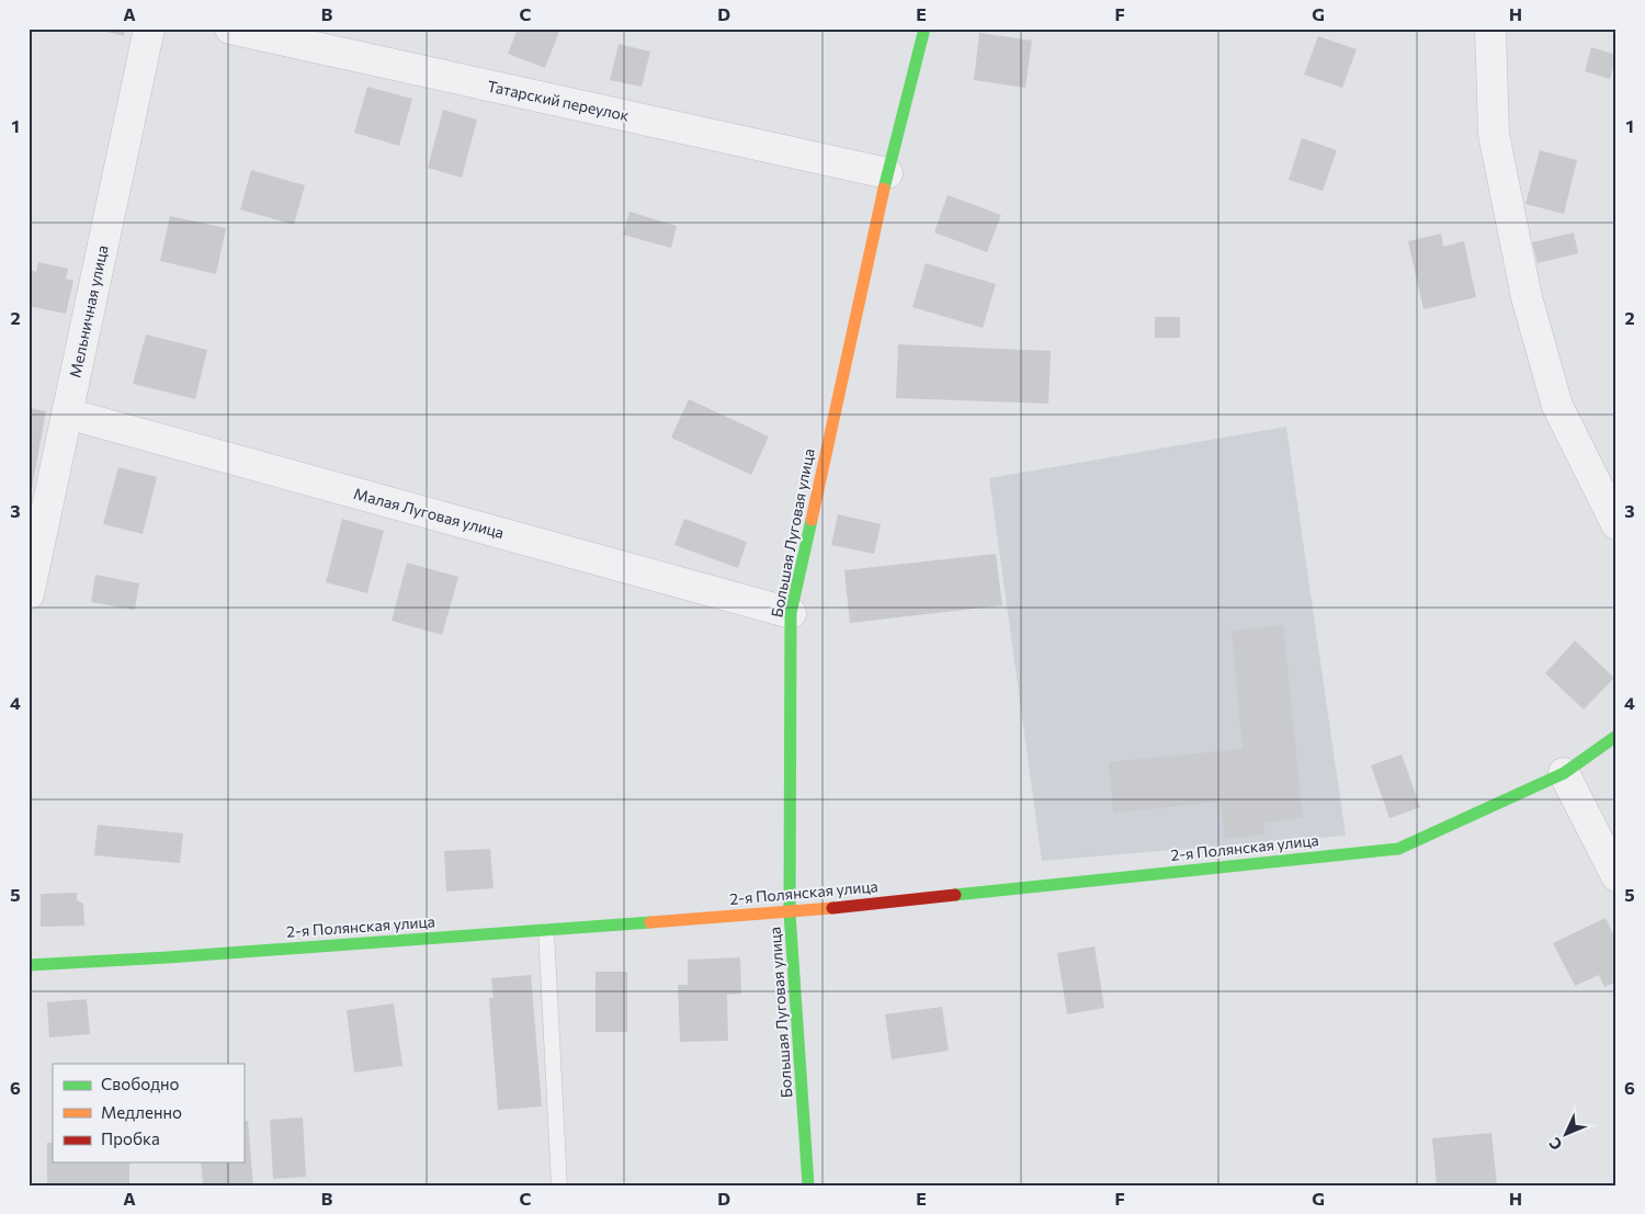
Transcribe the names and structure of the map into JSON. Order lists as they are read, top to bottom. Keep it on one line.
{"streets":{"street":["Татарский переулок","Мельничная улица","Малая Луговая улица","Большая Луговая улица","2-я Полянская улица"]},"crossings":[["Татарский переулок","Большая Луговая улица"],["Мельничная улица","Малая Луговая улица"],["Малая Луговая улица","Большая Луговая улица"],["Большая Луговая улица","2-я Полянская улица"]],"legend":["Свободно","Медленно","Пробка"],"north":"bottom left","grid":{"columns":["A","B","C","D","E","F","G","H"],"rows":["1","2","3","4","5","6"]}}
